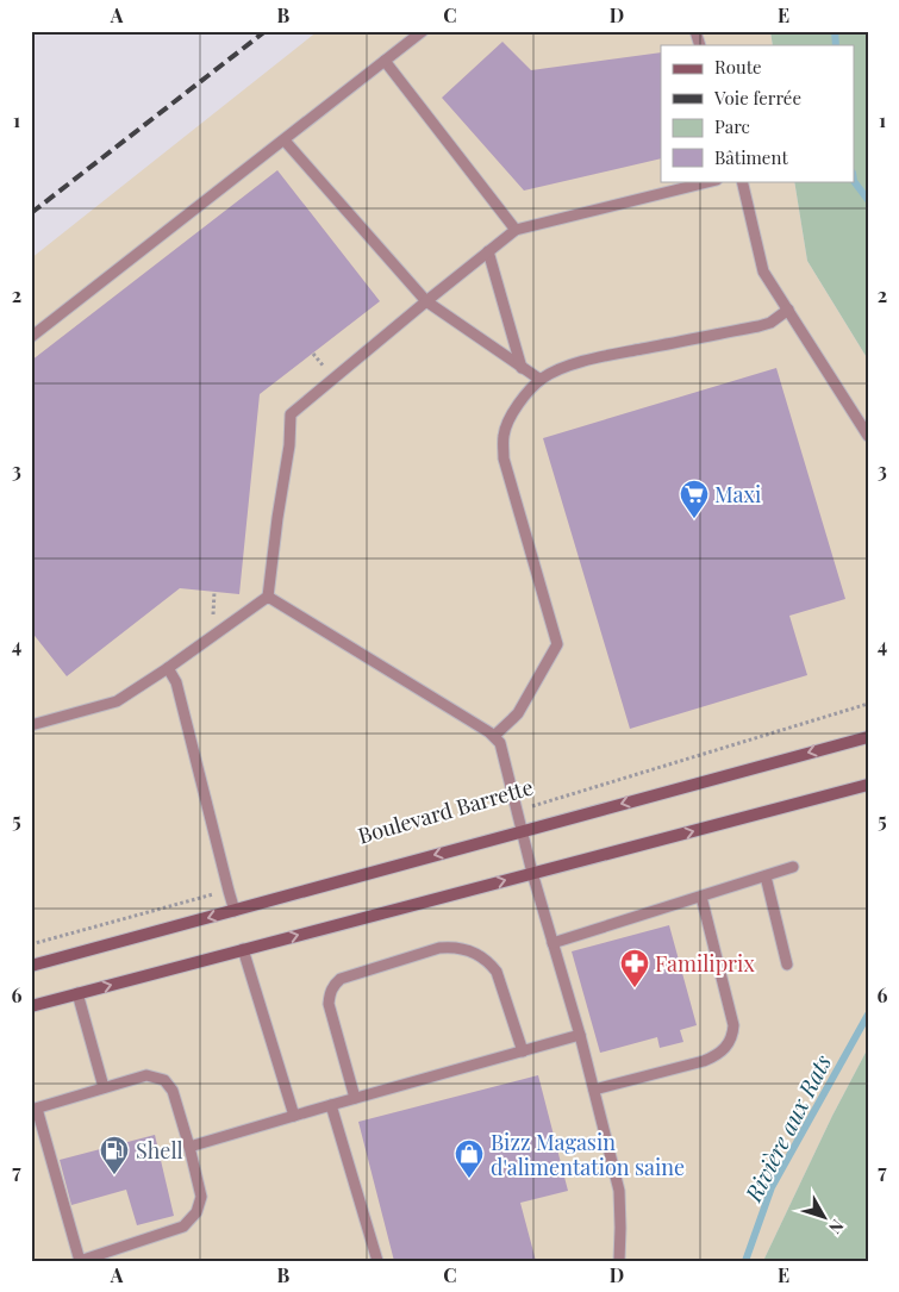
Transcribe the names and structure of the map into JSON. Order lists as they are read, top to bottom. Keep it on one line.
{"streets":{"main road":["Boulevard Barrette"]},"water":["Rivière aux Rats"],"places":{"supermarket":["Maxi"],"pharmacy":["Familiprix"],"fuel station":["Shell"],"shop":["Bizz Magasin d'alimentation saine"]},"legend":["Route","Voie ferrée","Parc","Bâtiment"],"north":"bottom right","grid":{"columns":["A","B","C","D","E"],"rows":["1","2","3","4","5","6","7"]}}
